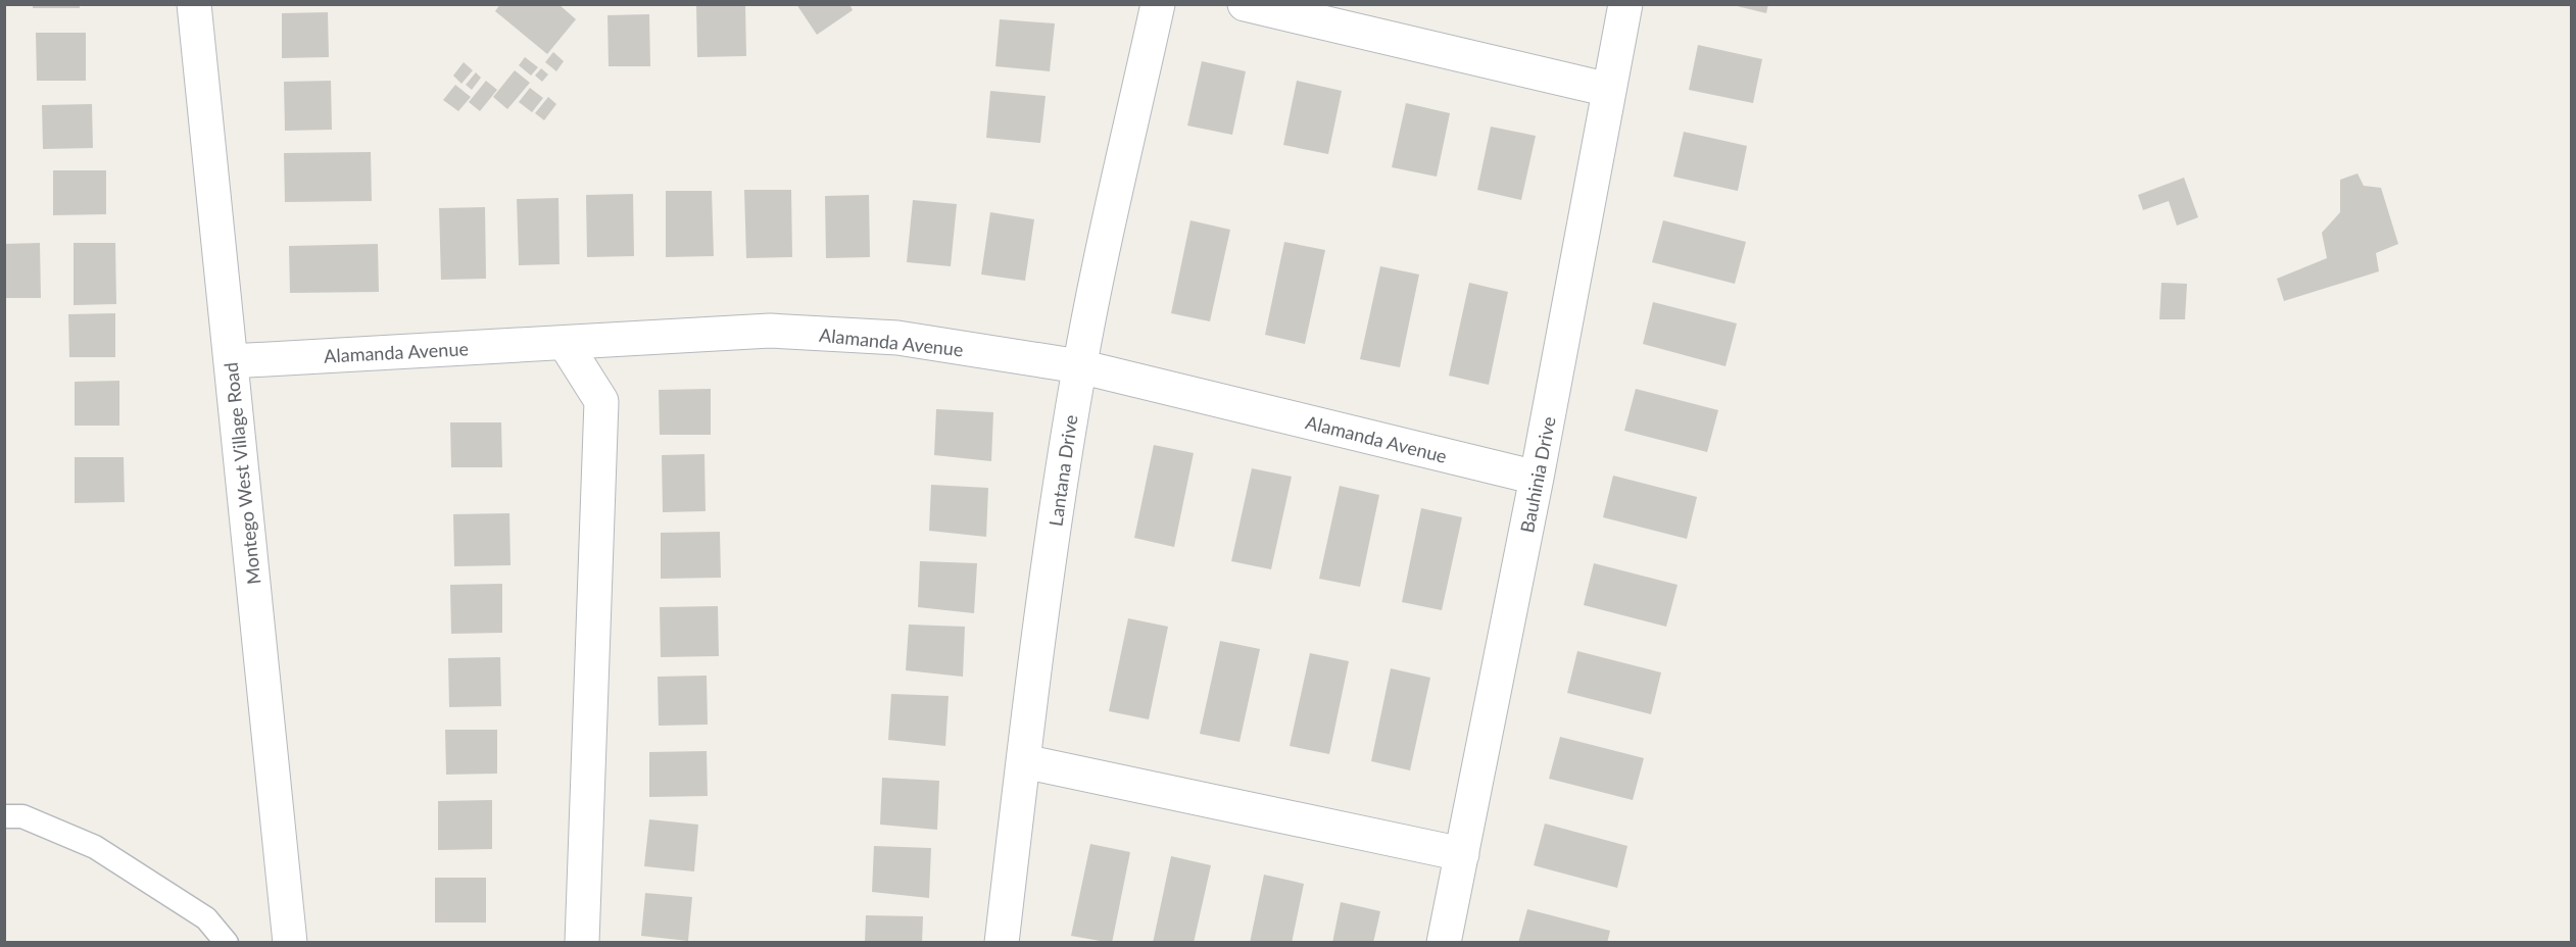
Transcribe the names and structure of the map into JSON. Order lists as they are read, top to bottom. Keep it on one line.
{"streets":{"street":["Alamanda Avenue","Lantana Drive","Montego West Village Road","Bauhinia Drive"]},"crossings":[["Alamanda Avenue","Lantana Drive"],["Alamanda Avenue","Montego West Village Road"],["Alamanda Avenue","Bauhinia Drive"]]}
